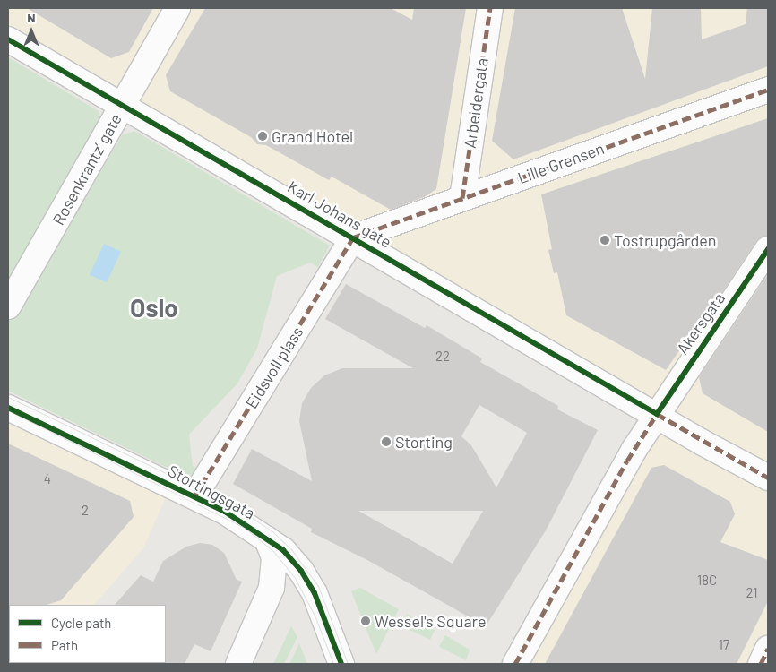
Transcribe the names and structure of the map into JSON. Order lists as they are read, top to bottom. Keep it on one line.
{"streets":{"street":["Arbeidergata","Lille Grensen","Rosenkrantz’ gate","Karl Johans gate","Akersgata","Eidsvoll plass","Stortingsgata"]},"crossings":[["Arbeidergata","Lille Grensen"],["Lille Grensen","Karl Johans gate"],["Lille Grensen","Eidsvoll plass"],["Rosenkrantz’ gate","Karl Johans gate"],["Karl Johans gate","Akersgata"],["Karl Johans gate","Eidsvoll plass"],["Eidsvoll plass","Stortingsgata"]],"districts":["Oslo"],"places":["Grand Hotel","Tostrupgården","Storting","Wessel's Square"],"house_numbers":["22","4","2","18C","21","17"],"legend":["Cycle path","Path"],"north":"top"}
